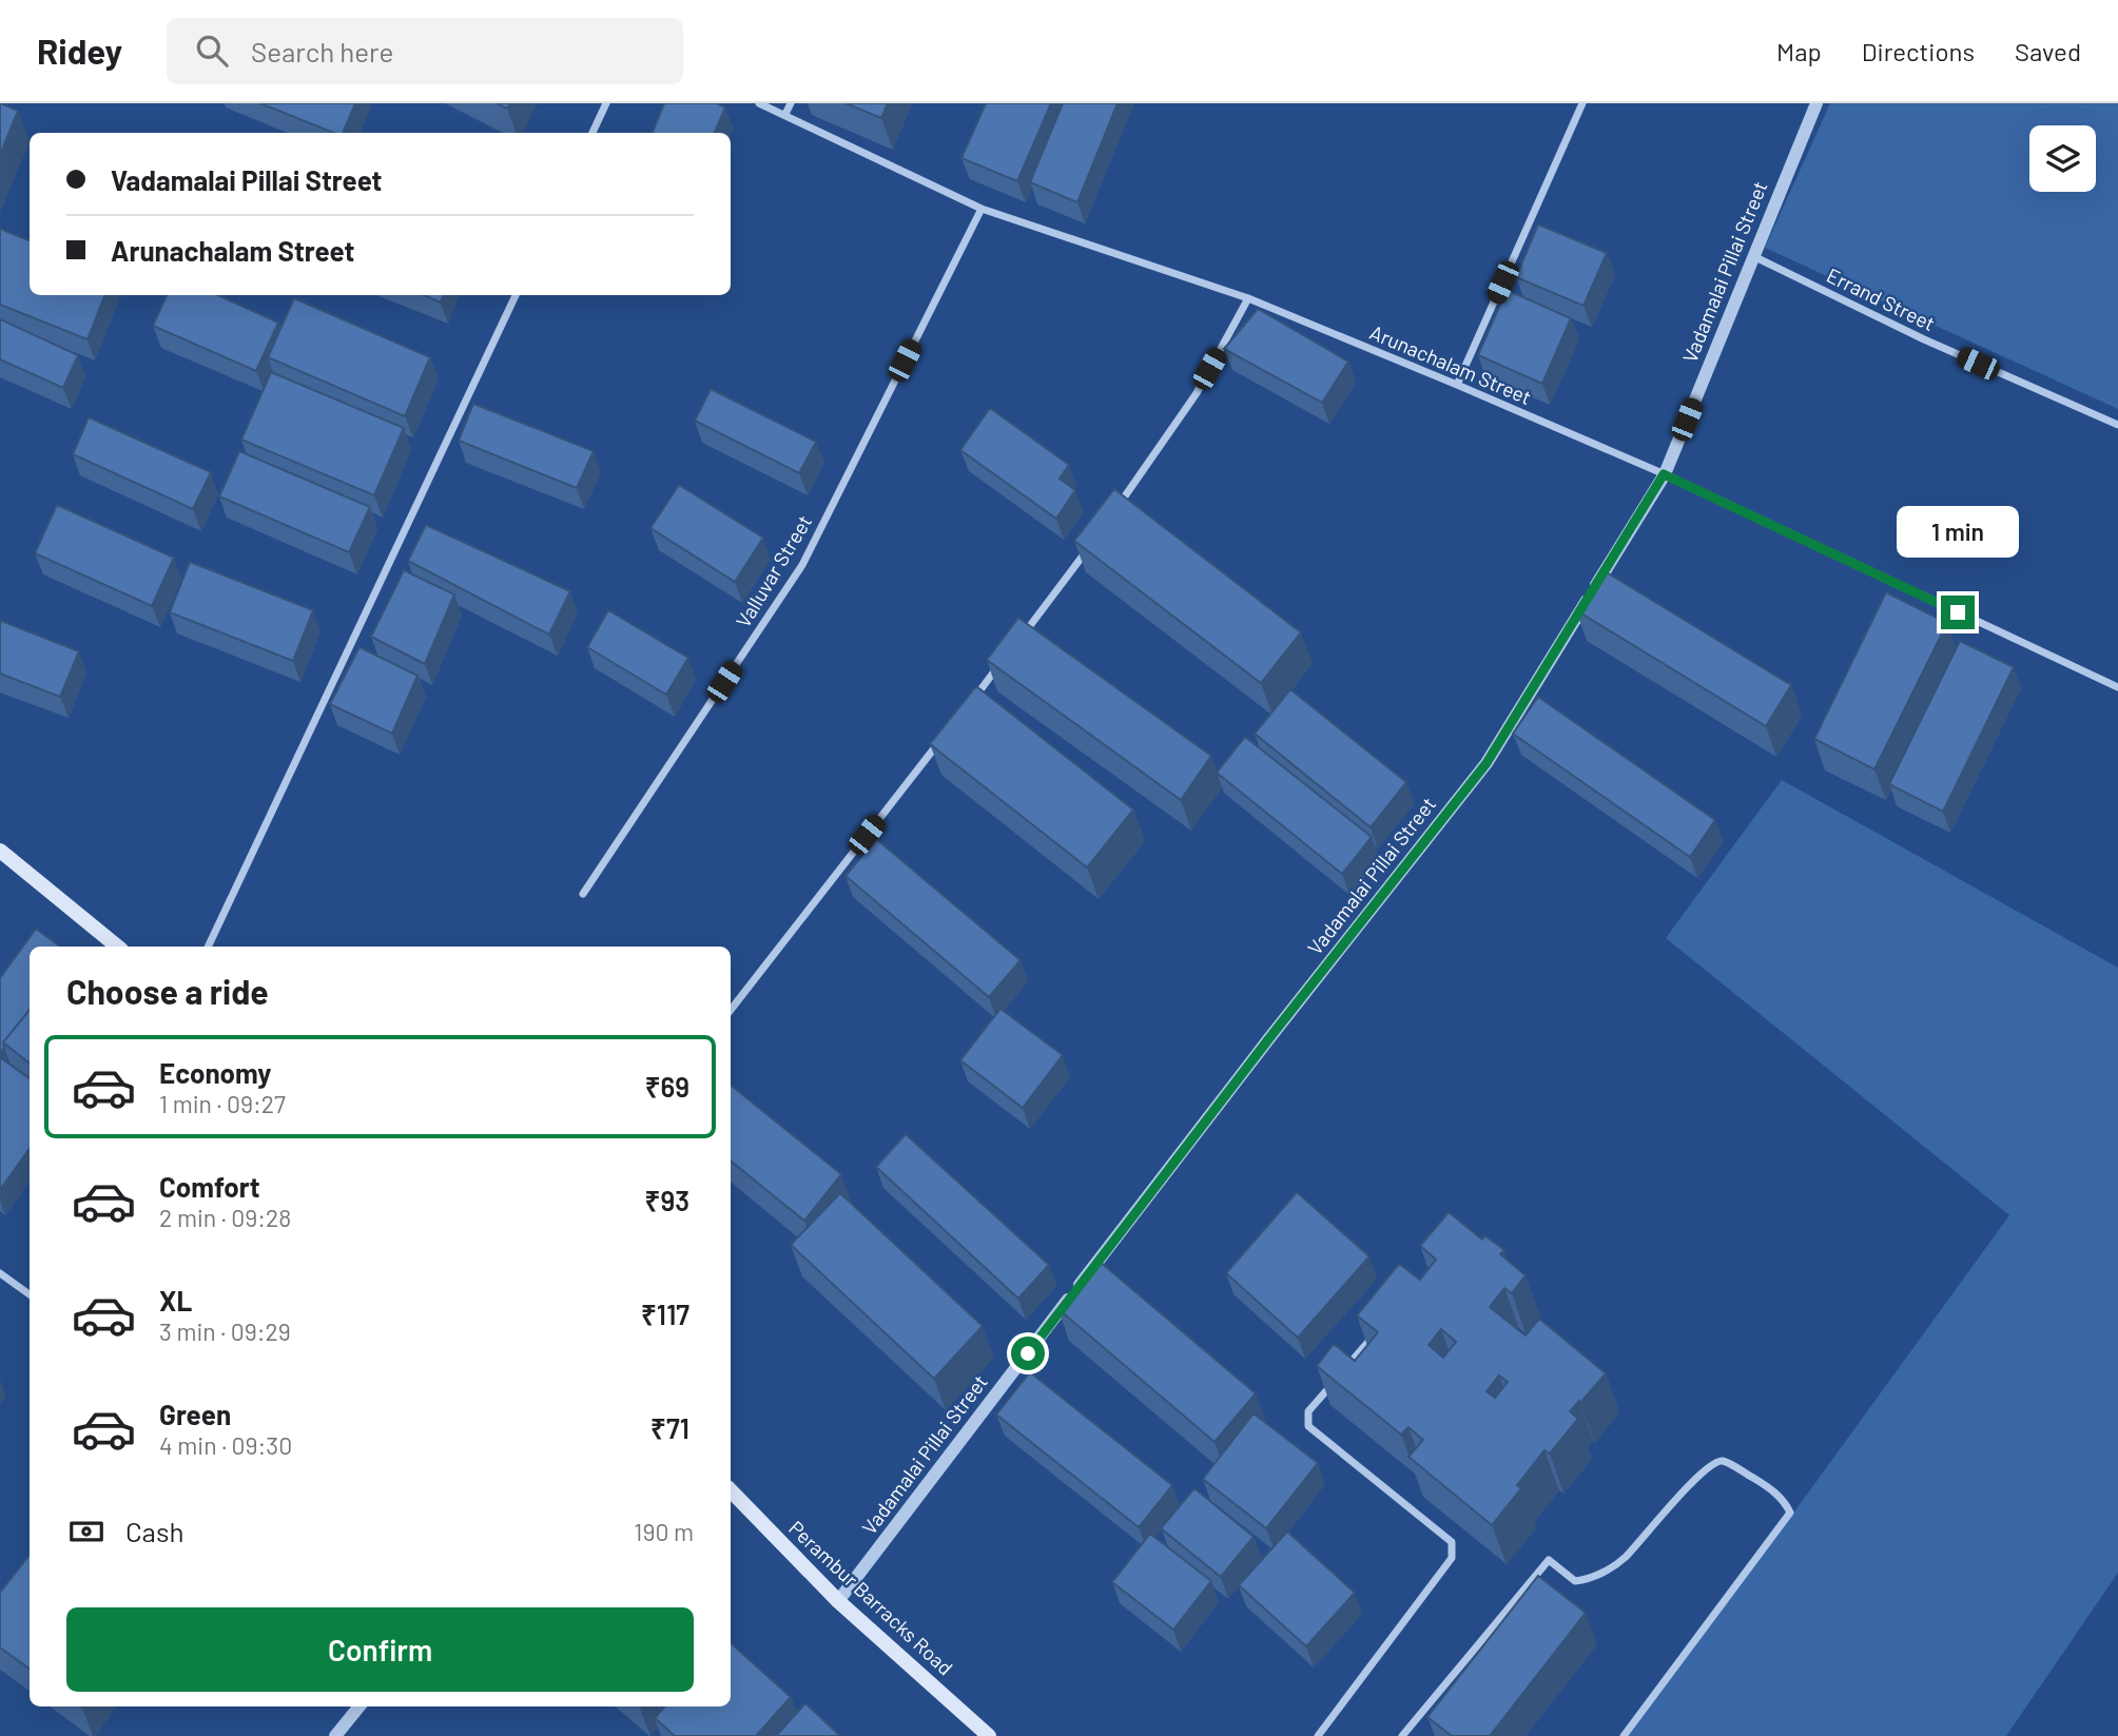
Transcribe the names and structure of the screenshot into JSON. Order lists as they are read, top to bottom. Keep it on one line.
{"streets":{"main road":["Perambur Barracks Road"],"street":["Vadamalai Pillai Street","Errand Street","Arunachalam Street","Valluvar Street"]},"crossings":[["Vadamalai Pillai Street","Errand Street"],["Vadamalai Pillai Street","Arunachalam Street"],["Vadamalai Pillai Street","Perambur Barracks Road"],["Arunachalam Street","Valluvar Street"]],"page":{"header":"Ridey","search":"Search here","nav":["Map","Directions","Saved"],"banner":["Vadamalai Pillai Street","Arunachalam Street"],"bubble":"1 min","heading":"Choose a ride","list":[{"name":"Economy","note":"1 min · 09:27","value":"₹69"},{"name":"Comfort","note":"2 min · 09:28","value":"₹93"},{"name":"XL","note":"3 min · 09:29","value":"₹117"},{"name":"Green","note":"4 min · 09:30","value":"₹71"}],"pay":["Cash","190 m"],"buttons":"Confirm"}}
